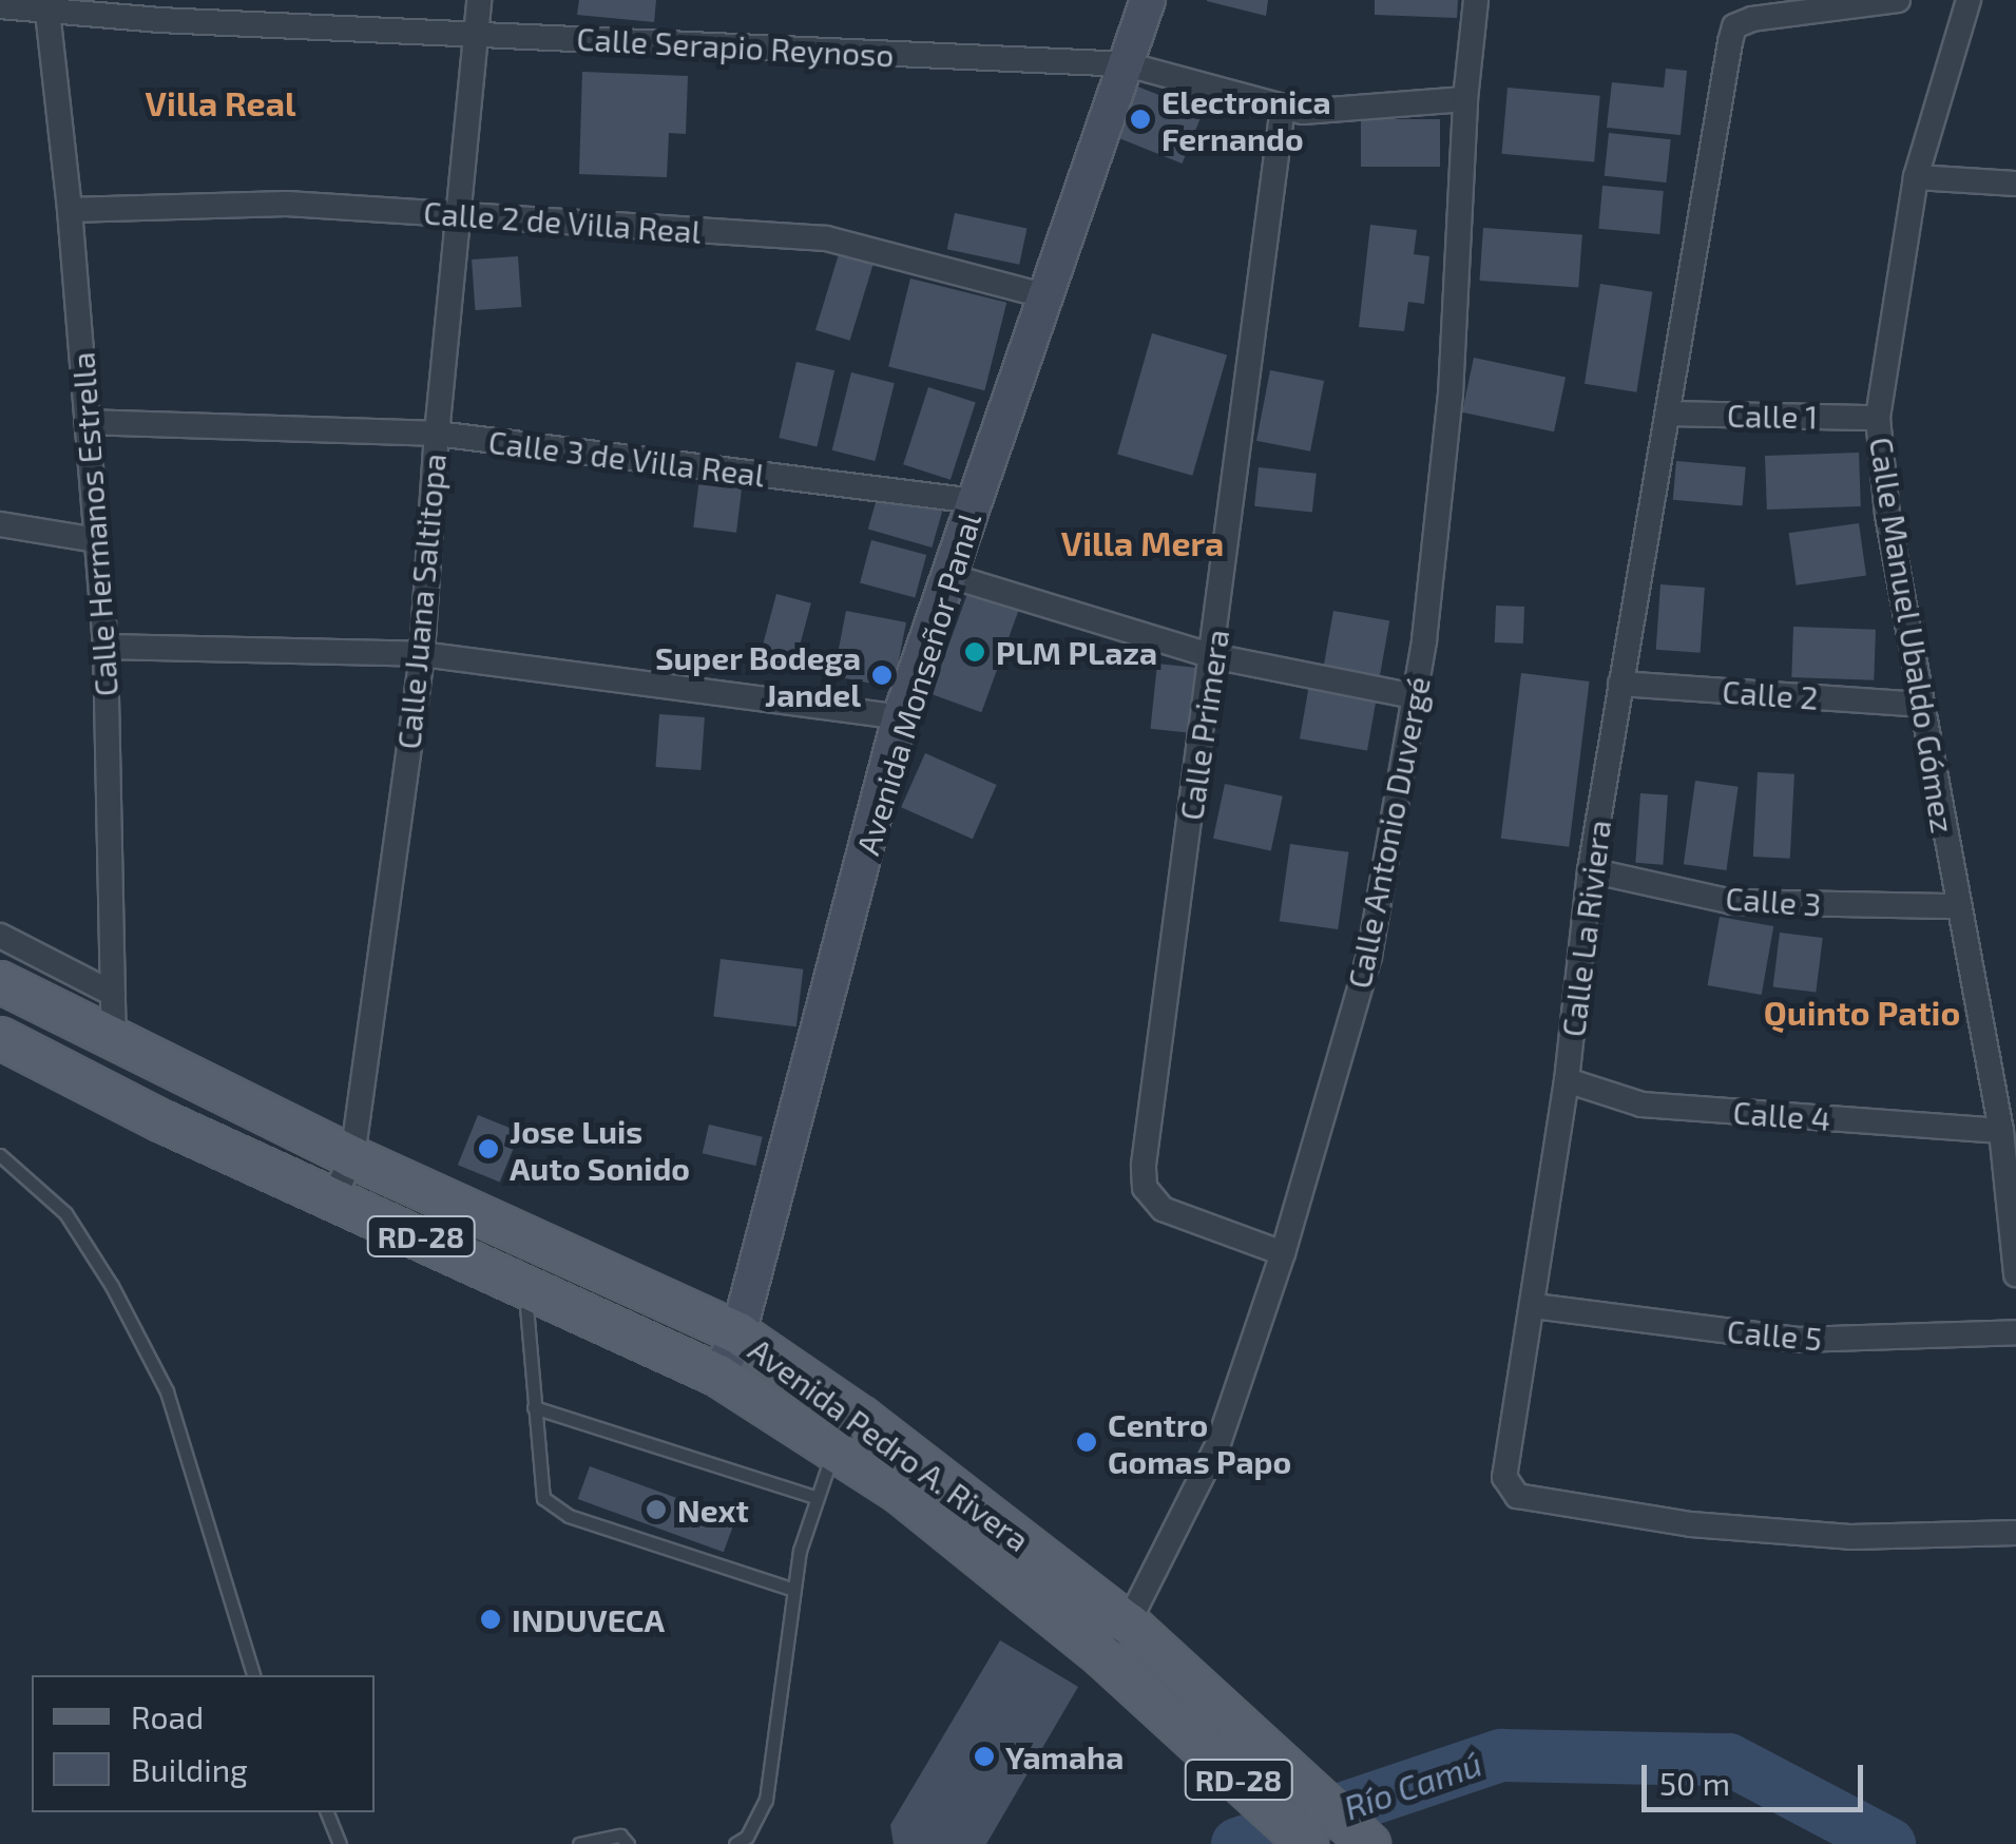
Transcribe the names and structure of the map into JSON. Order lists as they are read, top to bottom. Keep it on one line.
{"streets":{"main road":["Avenida Monseñor Panal","RD-28","Avenida Pedro A. Rivera"],"street":["Calle Serapio Reynoso","Calle 2 de Villa Real","Calle 1","Calle 3 de Villa Real","Calle Hermanos Estrella","Calle Juana Saltitopa","Calle Manuel Ubaldo Gómez","Calle 2","Calle Primera","Calle Antonio Duvergé","Calle 3","Calle La Riviera","Calle 4","Calle 5"]},"crossings":[["Calle Serapio Reynoso","Calle Hermanos Estrella"],["Calle Serapio Reynoso","Calle Juana Saltitopa"],["Calle Serapio Reynoso","Avenida Monseñor Panal"],["Calle Serapio Reynoso","Calle Primera"],["Calle Serapio Reynoso","Calle Antonio Duvergé"],["Calle 2 de Villa Real","Calle Hermanos Estrella"],["Calle 2 de Villa Real","Calle Juana Saltitopa"],["Calle 2 de Villa Real","Avenida Monseñor Panal"],["Calle 1","Calle Manuel Ubaldo Gómez"],["Calle 1","Calle La Riviera"],["Calle 3 de Villa Real","Calle Hermanos Estrella"],["Calle 3 de Villa Real","Calle Juana Saltitopa"],["Calle 3 de Villa Real","Avenida Monseñor Panal"],["Calle Hermanos Estrella","Avenida Pedro A. Rivera"],["Calle Juana Saltitopa","Avenida Pedro A. Rivera"],["Calle Manuel Ubaldo Gómez","Calle 2"],["Calle Manuel Ubaldo Gómez","Calle 3"],["Calle Manuel Ubaldo Gómez","Calle 4"],["Avenida Monseñor Panal","Avenida Pedro A. Rivera"],["Calle 2","Calle La Riviera"],["Calle Primera","Calle Antonio Duvergé"],["Calle Antonio Duvergé","Avenida Pedro A. Rivera"],["Calle 3","Calle La Riviera"],["Calle La Riviera","Calle 4"],["Calle La Riviera","Calle 5"]],"districts":["Villa Real","Villa Mera","Quinto Patio"],"water":["Río Camú"],"places":["Electronica Fernando","PLM PLaza","Super Bodega Jandel","Jose Luis Auto Sonido","Centro Gomas Papo","Next","INDUVECA","Yamaha"],"legend":["Road","Building"],"scale_bar":"50 m"}
